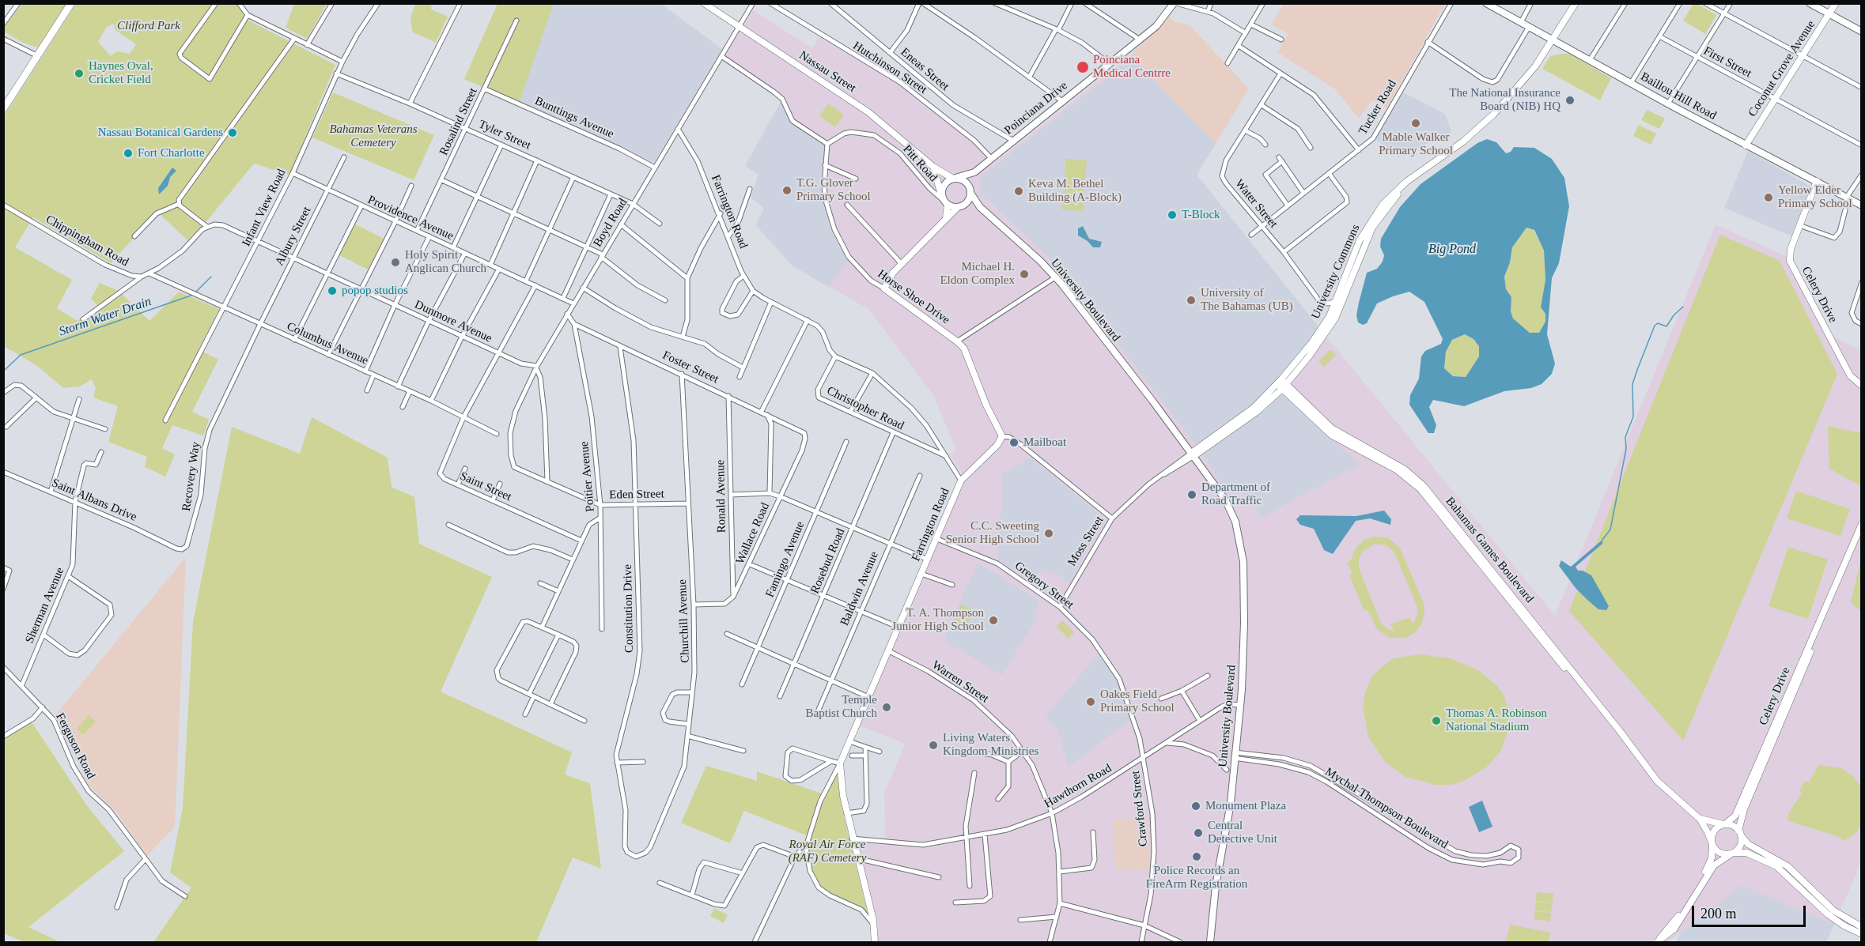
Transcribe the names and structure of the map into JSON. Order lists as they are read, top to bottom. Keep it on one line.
{"streets":{"main road":["Coconut Grove Avenue","Nassau Street","Baillou Hill Road","Poinciana Drive","Farrington Road","University Commons","Celery Drive","Horse Shoe Drive","University Boulevard","Bahamas Games Boulevard"],"street":["First Street","Hutchinson Street","Eneas Street","Tucker Road","Bunttings Avenue","Rosalind Street","Tyler Street","Pitt Road","Water Street","Infant View Road","Providence Avenue","Boyd Road","Albury Street","Chippingham Road","Dunmore Avenue","Columbus Avenue","Foster Street","Christopher Road","Recovery Way","Poitier Avenue","Saint Street","Eden Street","Ronald Avenue","Saint Albans Drive","Wallace Road","Moss Street","Famingo Avenue","Rosebud Road","Gregory Street","Baldwin Avenue","Sherman Avenue","Constitution Drive","Churchill Avenue","Warren Street","Ferguson Road","Hawthorn Road","Crawford Street","Mychal Thompson Boulevard"]},"crossings":[["First Street","Coconut Grove Avenue"],["Hutchinson Street","Poinciana Drive"],["Coconut Grove Avenue","Baillou Hill Road"],["Eneas Street","Poinciana Drive"],["Nassau Street","Pitt Road"],["Nassau Street","Boyd Road"],["Nassau Street","University Boulevard"],["Baillou Hill Road","University Commons"],["Baillou Hill Road","Celery Drive"],["Tucker Road","Water Street"],["Bunttings Avenue","Rosalind Street"],["Bunttings Avenue","Boyd Road"],["Rosalind Street","Tyler Street"],["Rosalind Street","Providence Avenue"],["Tyler Street","Infant View Road"],["Tyler Street","Boyd Road"],["Pitt Road","Horse Shoe Drive"],["Pitt Road","University Boulevard"],["Water Street","University Commons"],["Infant View Road","Providence Avenue"],["Infant View Road","Dunmore Avenue"],["Infant View Road","Columbus Avenue"],["Farrington Road","Boyd Road"],["Farrington Road","Christopher Road"],["Farrington Road","Gregory Street"],["Farrington Road","Warren Street"],["Providence Avenue","Boyd Road"],["Providence Avenue","Albury Street"],["Boyd Road","Dunmore Avenue"],["Boyd Road","Foster Street"],["Boyd Road","Eden Street"],["Albury Street","Dunmore Avenue"],["Albury Street","Columbus Avenue"],["Albury Street","Recovery Way"],["University Commons","University Boulevard"],["University Commons","Moss Street"],["University Commons","Bahamas Games Boulevard"],["Celery Drive","Bahamas Games Boulevard"],["University Boulevard","Moss Street"],["University Boulevard","Hawthorn Road"],["University Boulevard","Mychal Thompson Boulevard"],["Columbus Avenue","Recovery Way"],["Columbus Avenue","Saint Street"],["Foster Street","Poitier Avenue"],["Foster Street","Ronald Avenue"],["Foster Street","Wallace Road"],["Foster Street","Constitution Drive"],["Foster Street","Churchill Avenue"],["Christopher Road","Rosebud Road"],["Recovery Way","Saint Albans Drive"],["Poitier Avenue","Eden Street"],["Eden Street","Constitution Drive"],["Eden Street","Churchill Avenue"],["Ronald Avenue","Wallace Road"],["Saint Albans Drive","Sherman Avenue"],["Moss Street","Gregory Street"],["Gregory Street","Hawthorn Road"],["Gregory Street","Crawford Street"],["Sherman Avenue","Ferguson Road"],["Constitution Drive","Churchill Avenue"],["Warren Street","Hawthorn Road"],["Hawthorn Road","Crawford Street"]],"water":["Big Pond","Storm Water Drain"],"parks":["Clifford Park","Bahamas Veterans Cemetery","Royal Air Force (RAF) Cemetery"],"places":["Poinciana Medical Centrre","Haynes Oval, Cricket Field","The National Insurance Board (NIB) HQ","Mable Walker Primary School","Nassau Botanical Gardens","Fort Charlotte","T.G. Glover Primary School","Keva M. Bethel Building (A-Block)","Yellow Elder Primary School","T-Block","Holy Spirit Anglican Church","Michael H. Eldon Complex","popop studios","University of The Bahamas (UB)","Mailboat","Department of Road Traffic","C.C. Sweeting Senior High School","T. A. Thompson Junior High School","Oakes Field Primary School","Temple Baptist Church","Thomas A. Robinson National Stadium","Living Waters Kingdom Ministries","Monument Plaza","Central Detective Unit","Police Records an FireArm Registration"],"scale_bar":"200 m"}
